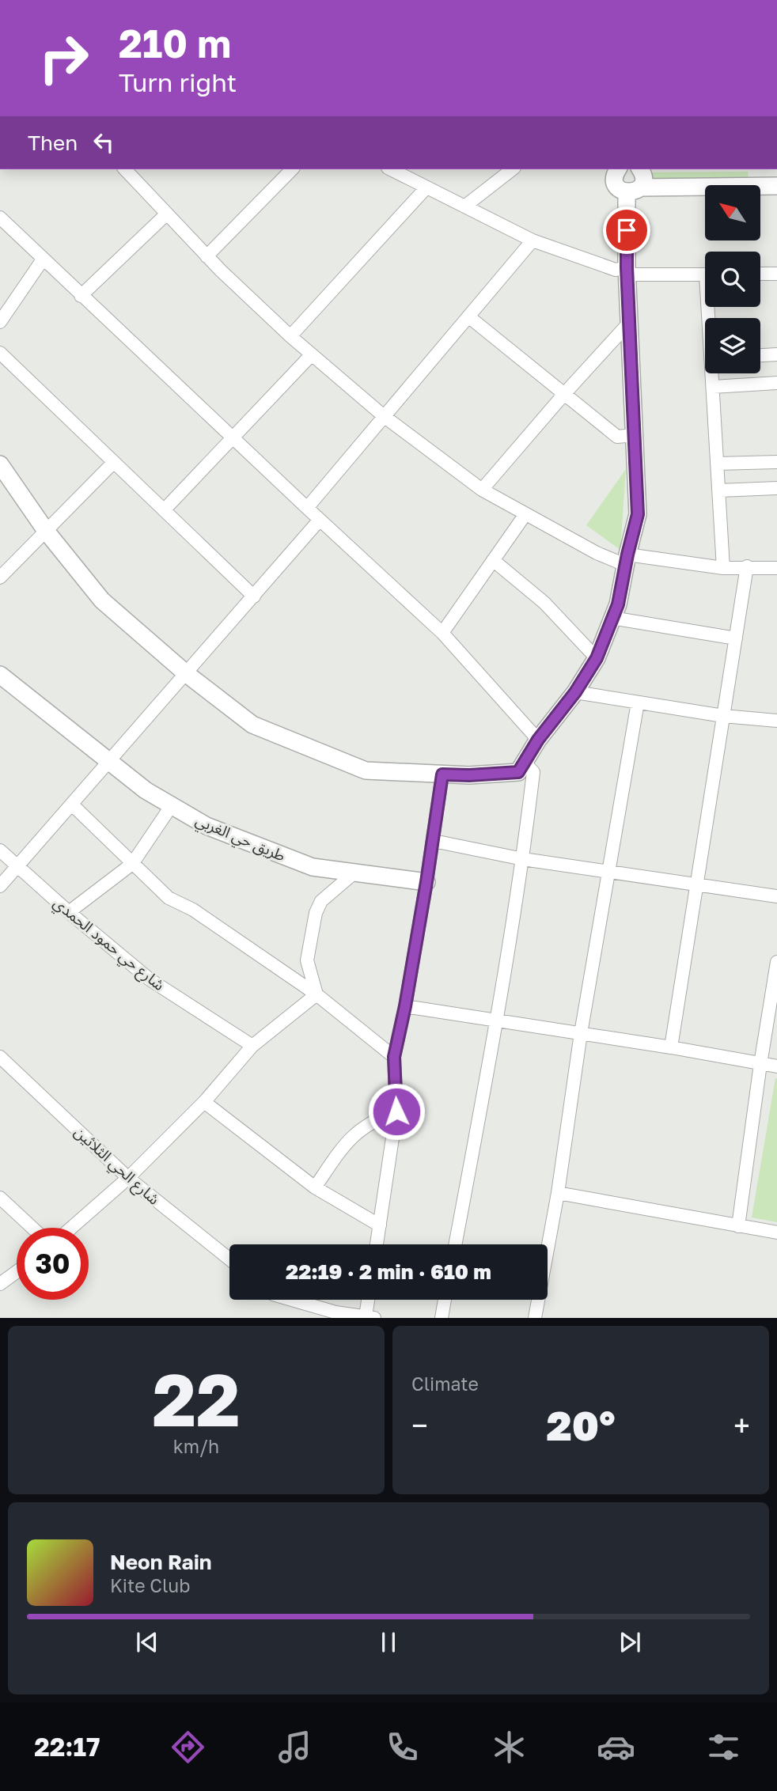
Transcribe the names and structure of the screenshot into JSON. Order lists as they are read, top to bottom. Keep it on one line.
{"streets":{"street":["طريق حي الغربي","شارع حي حمود الحمدي","شارع الحي الثلاثين"]},"north":"top left","page":{"turn":["210 m","Turn right"],"then":"Then","limit":"30","trip":"22:19 · 2 min · 610 m","tile":[["22","km/h"],"Climate"],"heat":["−","20°","+"],"song":["Neon Rain","Kite Club"],"tabs":"22:17"}}
